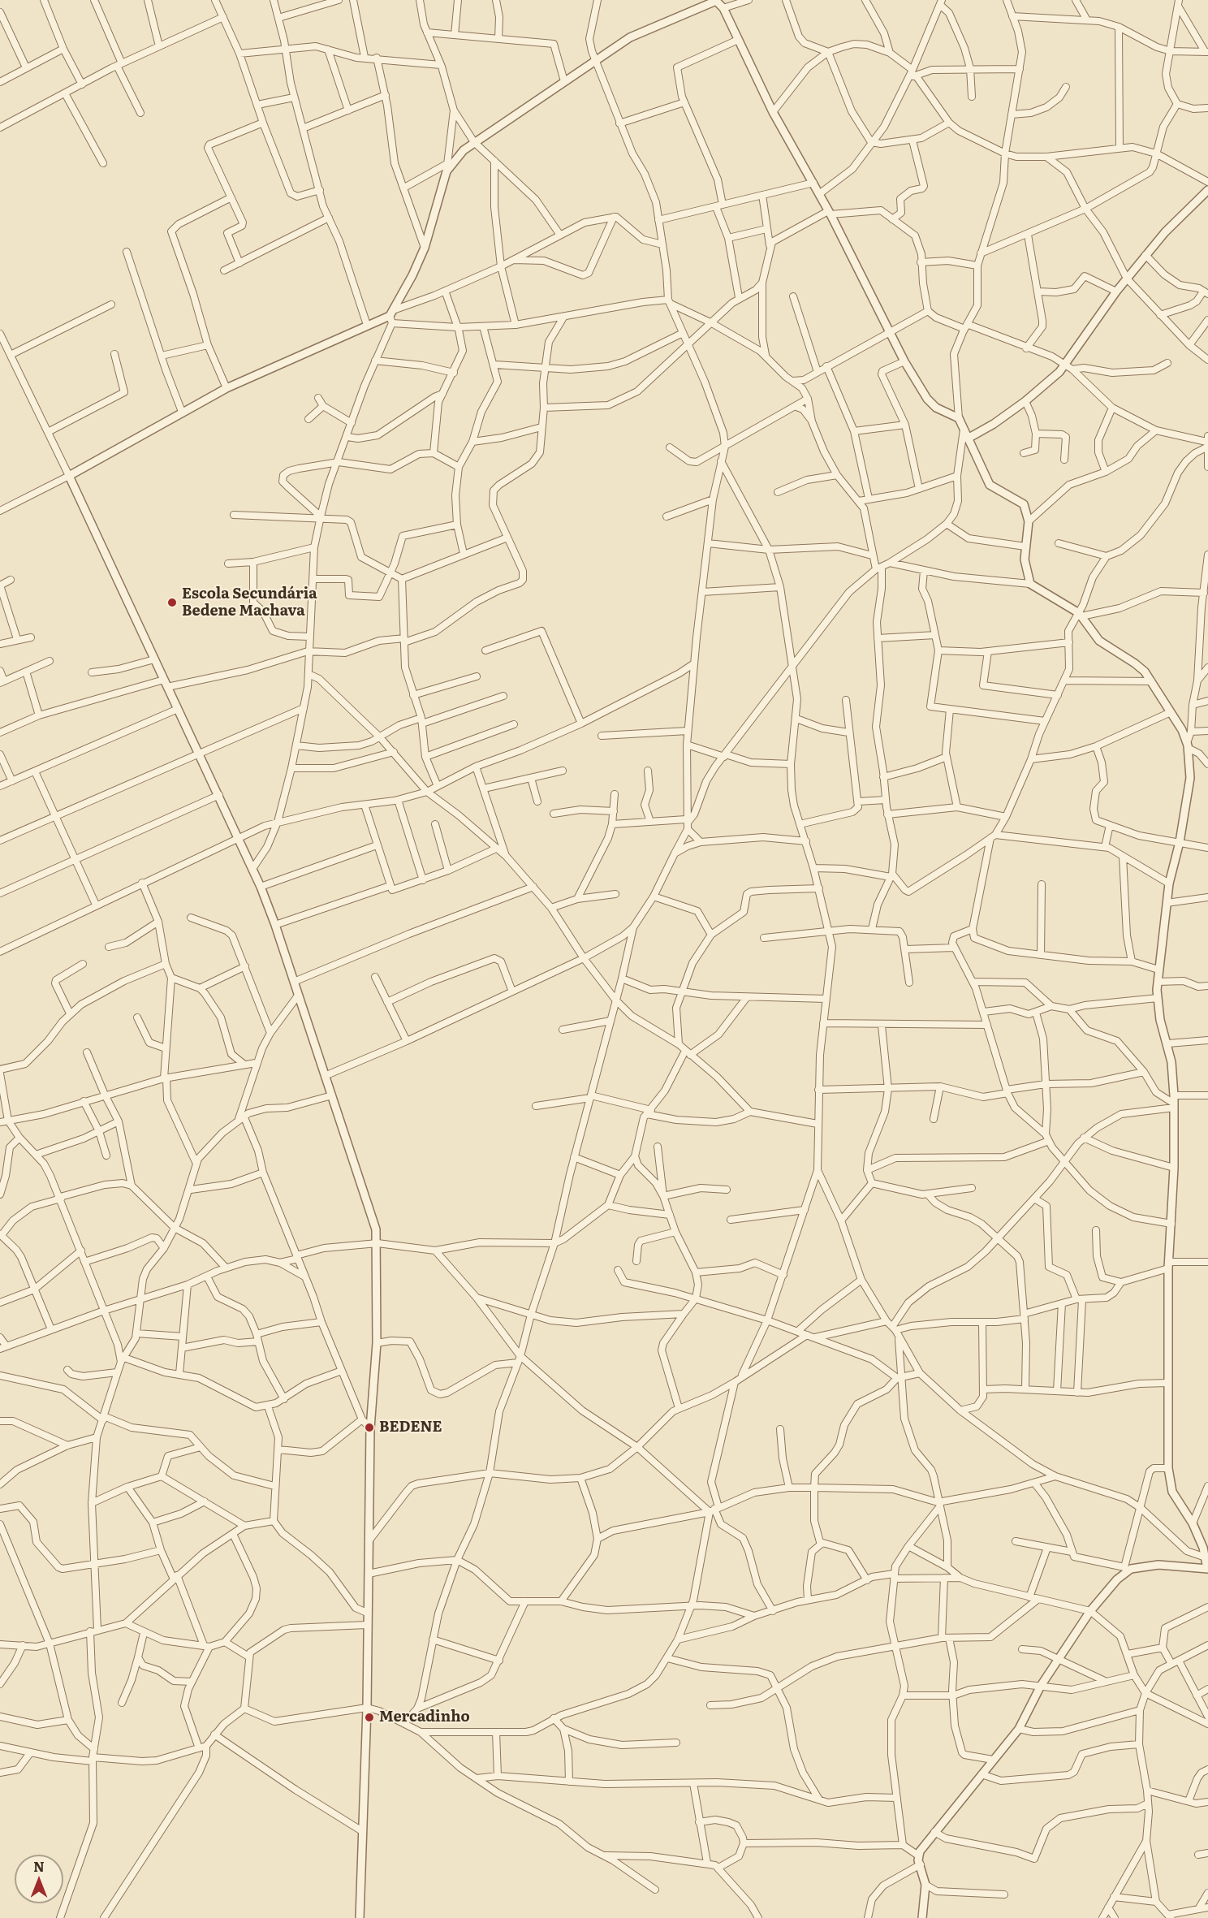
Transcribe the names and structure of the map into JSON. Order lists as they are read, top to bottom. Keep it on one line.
{"places":["Escola Secundária Bedene Machava","BEDENE","Mercadinho"],"north":"top"}
